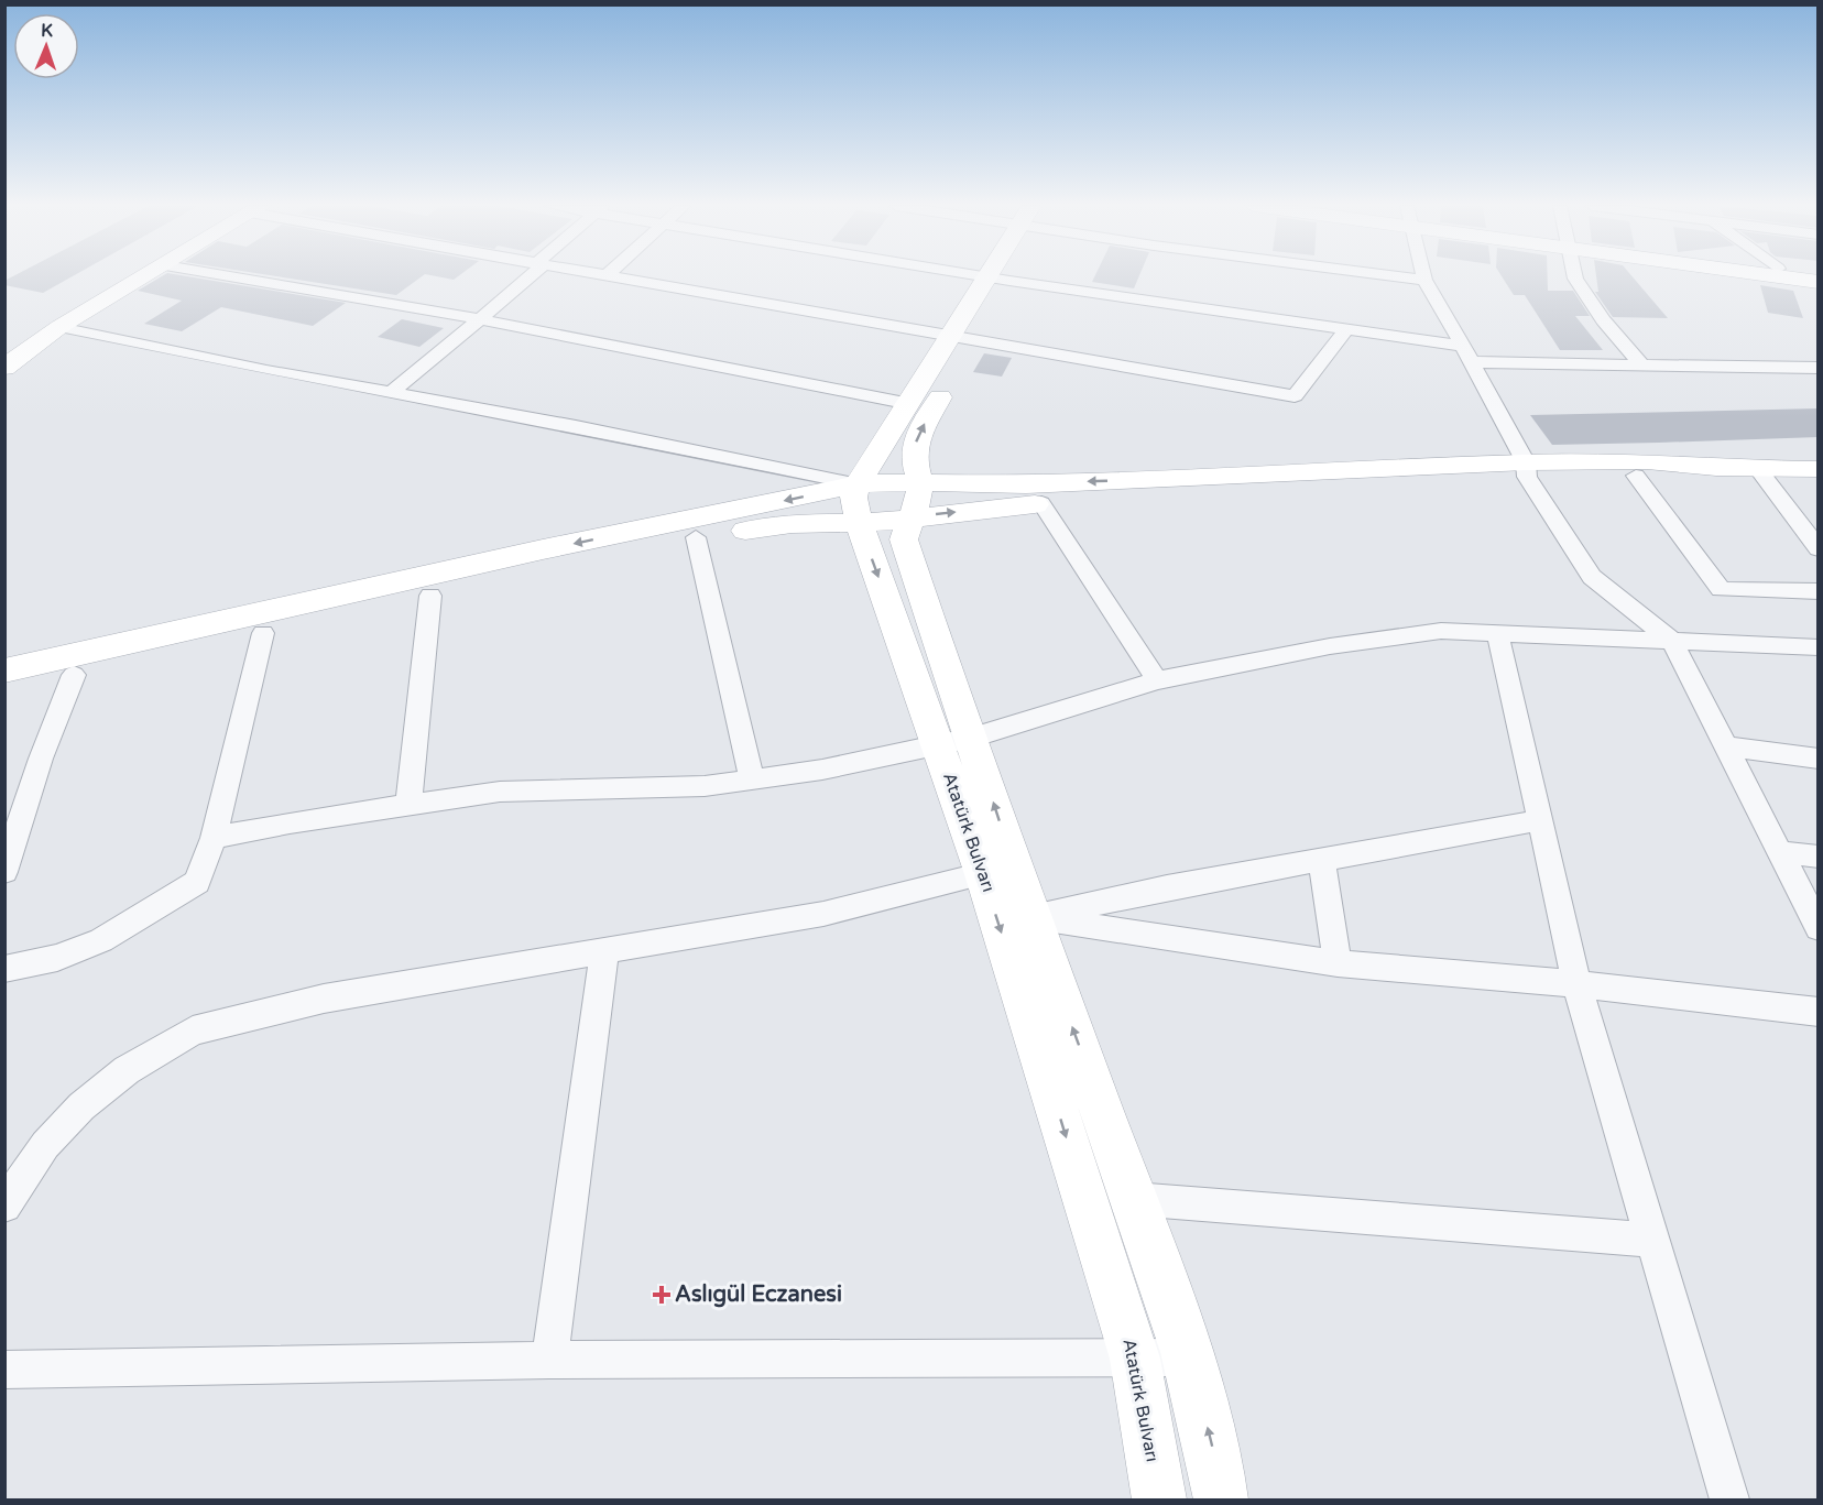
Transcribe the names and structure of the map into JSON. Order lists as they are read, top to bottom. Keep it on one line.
{"streets":{"main road":["Atatürk Bulvarı"]},"places":{"health":["Aslıgül Eczanesi"]},"north":"top"}
